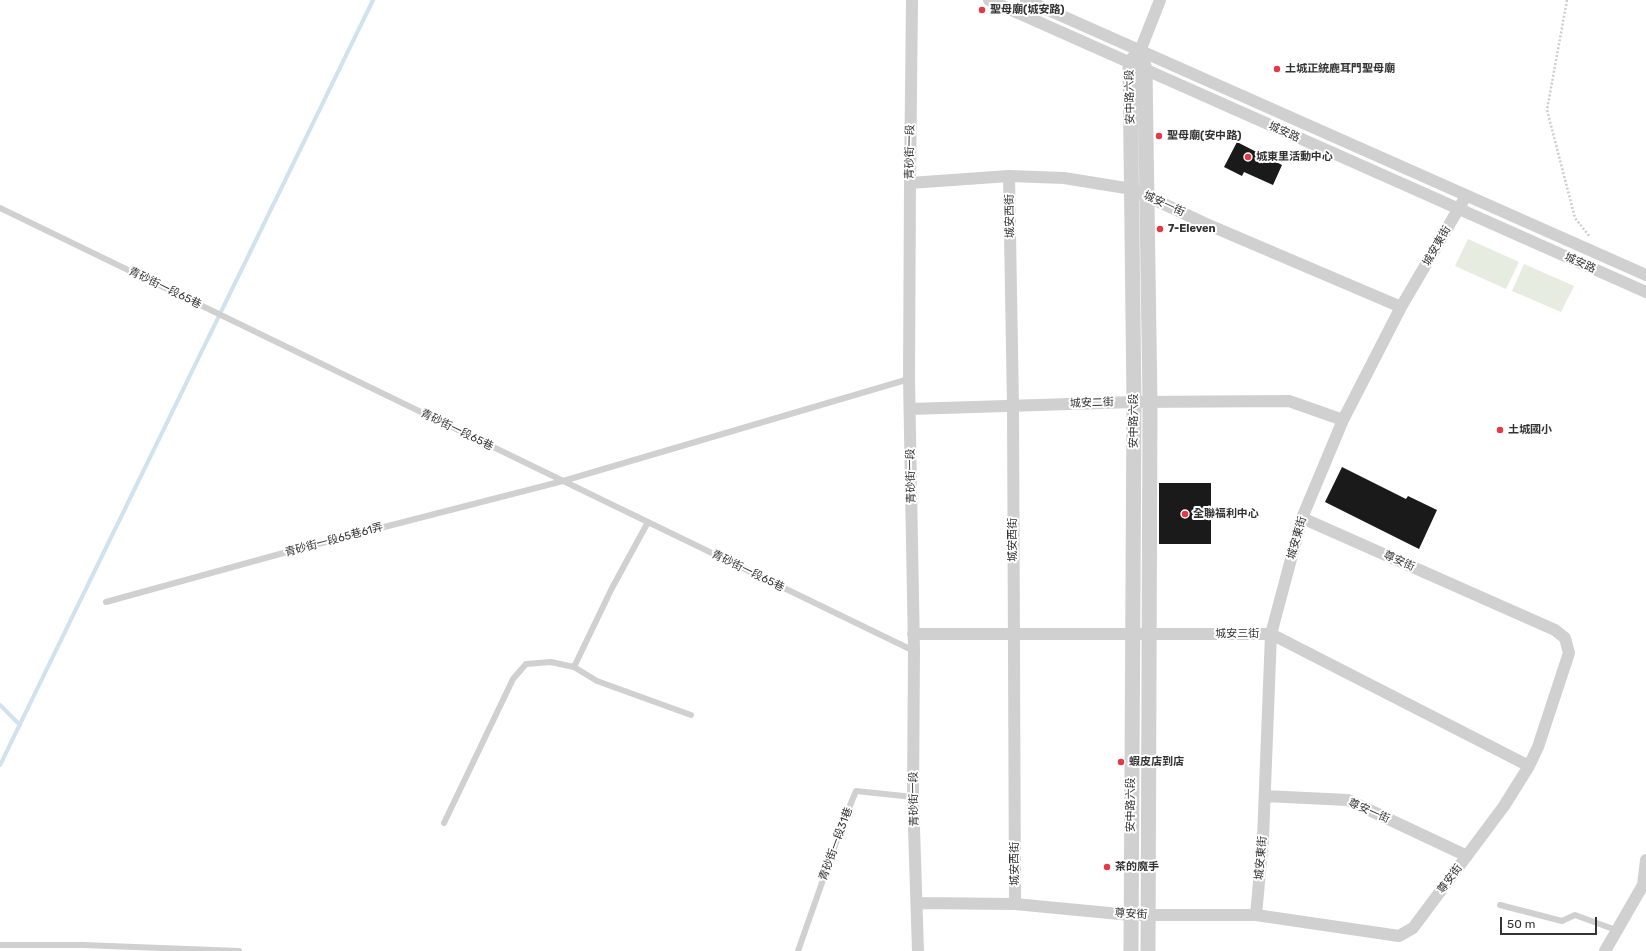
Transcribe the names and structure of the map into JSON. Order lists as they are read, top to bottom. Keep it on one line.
{"streets":{"street":["安中路六段","城安路","青砂街一段","城安一街","城安西街","城安東街","城安二街","尊安街","城安三街","尊安一街"],"lane":["青砂街一段65巷","青砂街一段65巷61弄","青砂街一段31巷"]},"crossings":[["安中路六段","城安路"],["安中路六段","城安一街"],["安中路六段","城安二街"],["安中路六段","尊安街"],["安中路六段","城安三街"],["城安路","城安東街"],["青砂街一段","城安一街"],["青砂街一段","青砂街一段65巷"],["青砂街一段","城安二街"],["青砂街一段","青砂街一段65巷61弄"],["青砂街一段","尊安街"],["青砂街一段","城安三街"],["青砂街一段","青砂街一段31巷"],["城安一街","城安西街"],["城安一街","城安東街"],["城安西街","城安二街"],["城安西街","尊安街"],["城安西街","城安三街"],["城安東街","城安二街"],["城安東街","尊安街"],["城安東街","城安三街"],["城安東街","尊安一街"],["青砂街一段65巷","青砂街一段65巷61弄"],["尊安街","城安三街"],["尊安街","尊安一街"]],"places":["聖母廟(城安路)","土城正統鹿耳門聖母廟","聖母廟(安中路)","城東里活動中心","7-Eleven","土城國小","全聯福利中心","蝦皮店到店","茶的魔手"],"scale_bar":"50 m"}
